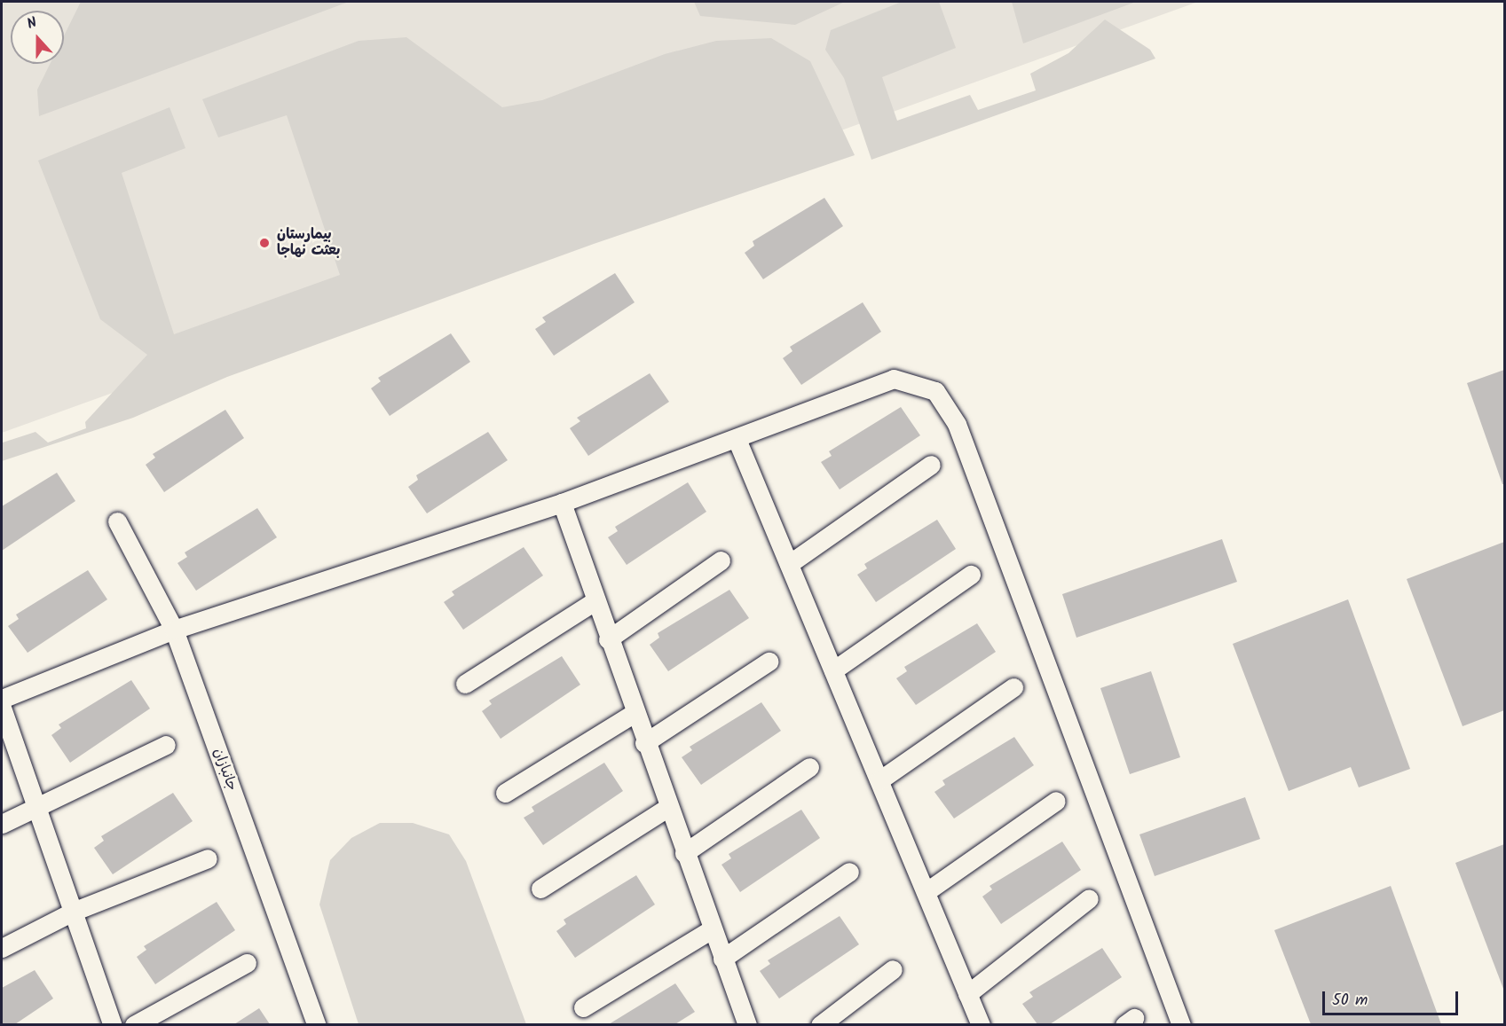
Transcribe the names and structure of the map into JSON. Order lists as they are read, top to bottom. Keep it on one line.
{"streets":{"street":["جانبازان"]},"places":["بیمارستان بعثت نهاجا"],"scale_bar":"50 m","north":"top"}
